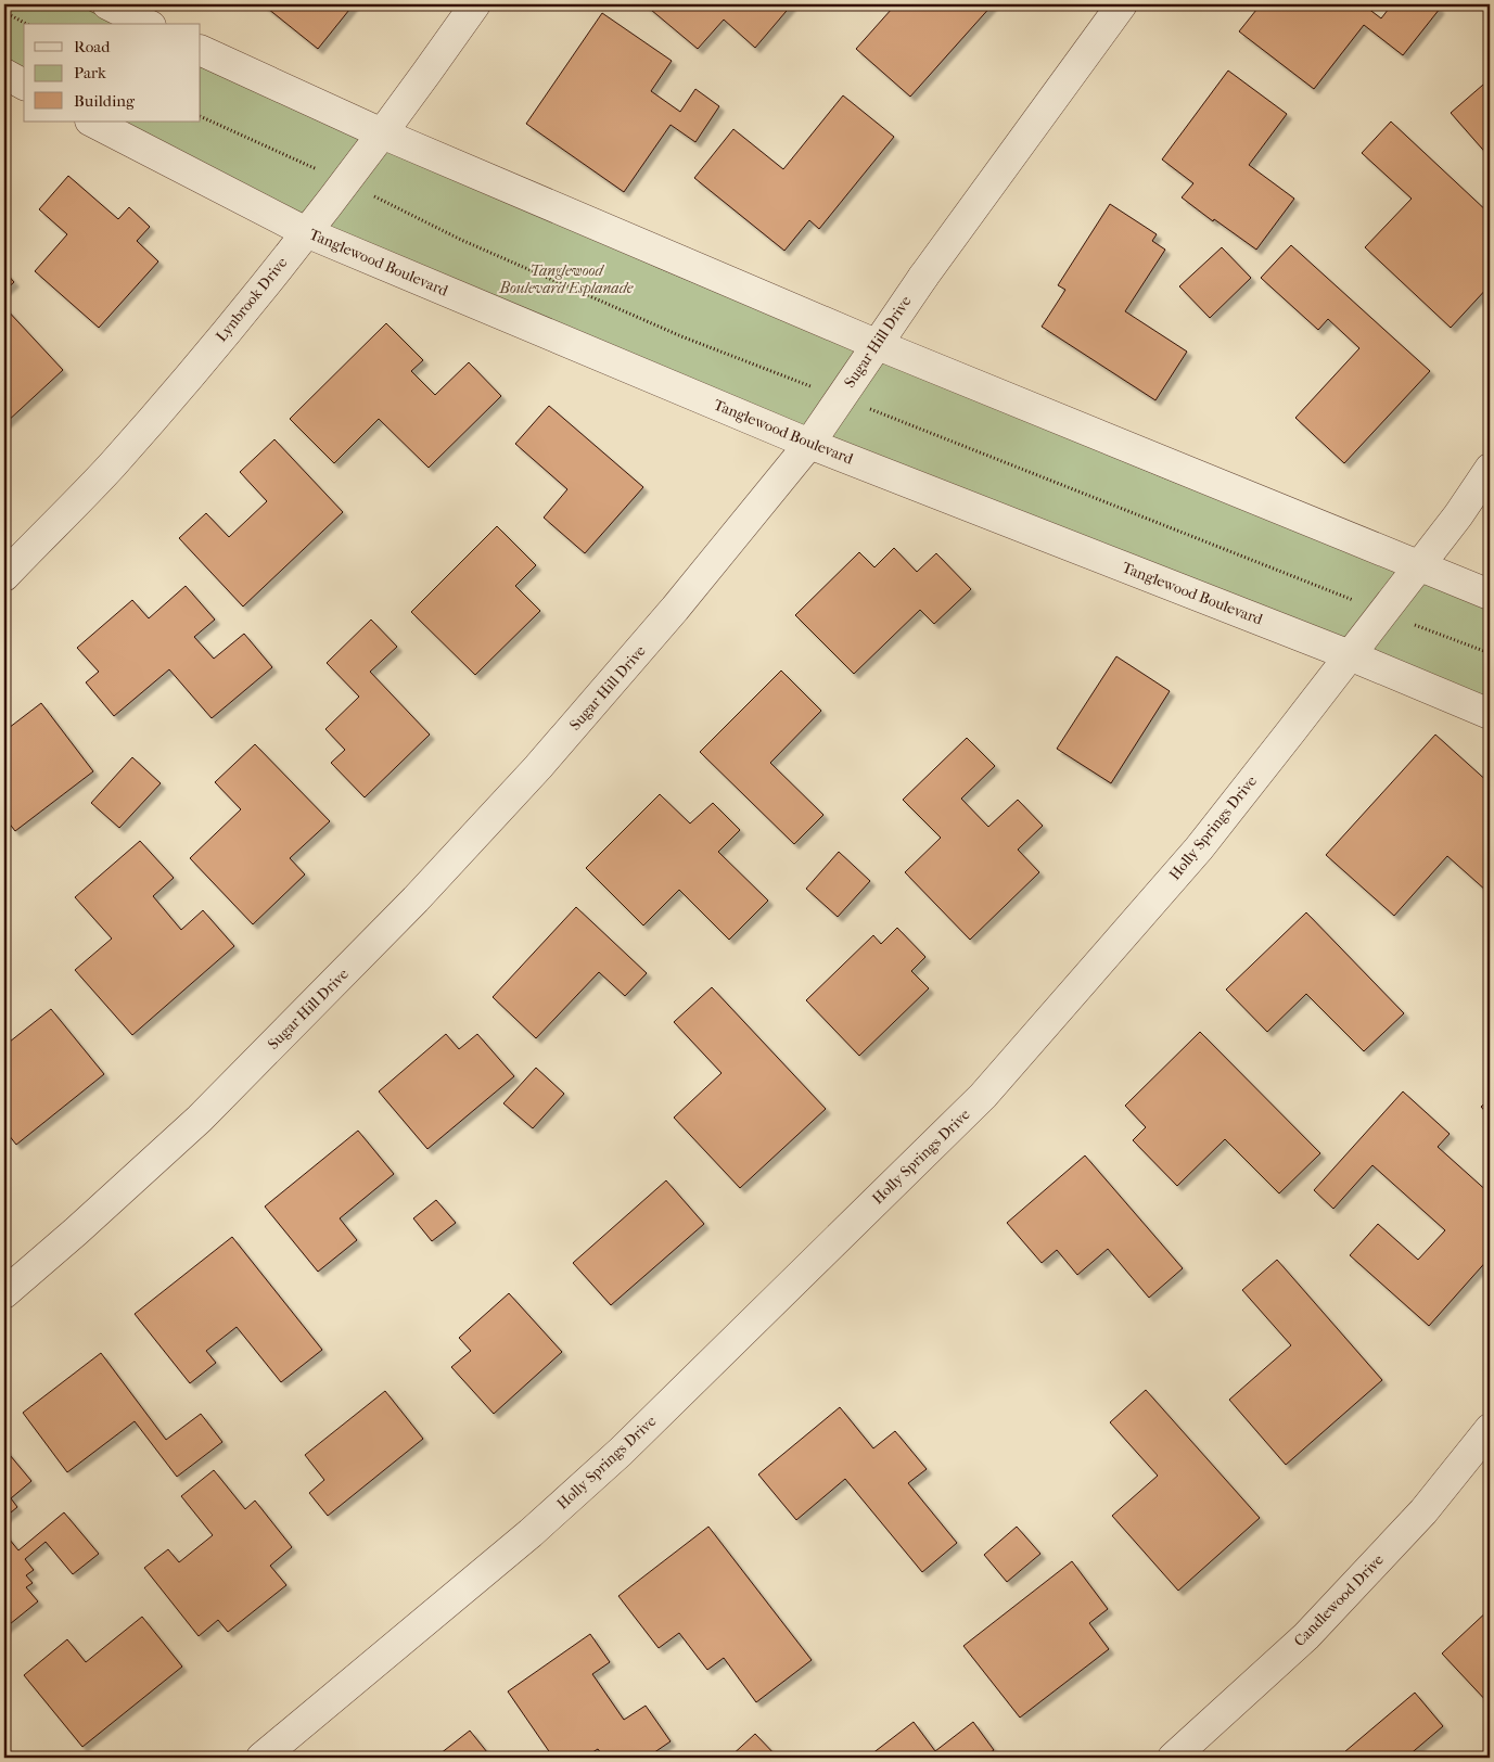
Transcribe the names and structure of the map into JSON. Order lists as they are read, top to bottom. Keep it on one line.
{"streets":{"street":["Tanglewood Boulevard","Lynbrook Drive","Sugar Hill Drive","Holly Springs Drive","Candlewood Drive"]},"crossings":[["Tanglewood Boulevard","Lynbrook Drive"],["Tanglewood Boulevard","Sugar Hill Drive"],["Tanglewood Boulevard","Holly Springs Drive"]],"parks":["Tanglewood Boulevard Esplanade"],"legend":["Road","Park","Building"]}
